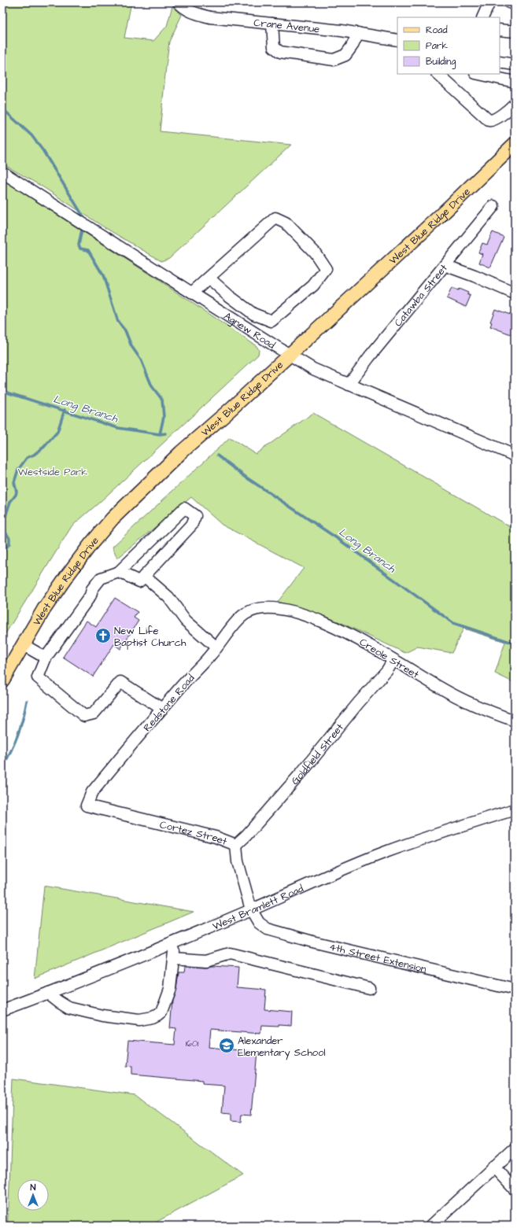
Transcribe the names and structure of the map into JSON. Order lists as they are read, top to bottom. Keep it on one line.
{"streets":{"main road":["West Blue Ridge Drive"],"street":["Crane Avenue","Catawba Street","Agnew Road","Creole Street","Redstone Road","Goldfield Street","Cortez Street","West Bramlett Road","4th Street Extension"]},"crossings":[["West Blue Ridge Drive","Agnew Road"],["Catawba Street","Agnew Road"],["Creole Street","Redstone Road"],["Creole Street","Goldfield Street"],["Redstone Road","Cortez Street"],["Goldfield Street","Cortez Street"],["Cortez Street","West Bramlett Road"],["Cortez Street","4th Street Extension"],["West Bramlett Road","4th Street Extension"]],"water":["Long Branch"],"parks":["Westside Park"],"places":{"church":["New Life Baptist Church"],"school or university":["Alexander Elementary School"]},"house_numbers":["1601"],"legend":["Road","Park","Building"],"north":"top"}
